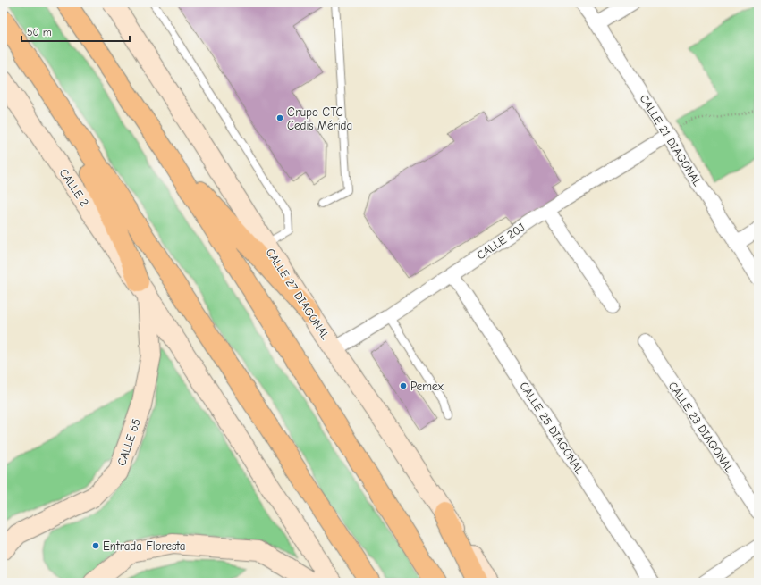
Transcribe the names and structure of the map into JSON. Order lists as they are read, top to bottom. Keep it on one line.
{"streets":{"main road":["CALLE 2","CALLE 27 DIAGONAL","CALLE 65"],"street":["CALLE 21 DIAGONAL","CALLE 20J","CALLE 23 DIAGONAL","CALLE 25 DIAGONAL"]},"crossings":[["CALLE 21 DIAGONAL","CALLE 20J"],["CALLE 2","CALLE 65"],["CALLE 20J","CALLE 27 DIAGONAL"],["CALLE 20J","CALLE 25 DIAGONAL"]],"places":["Grupo GTC Cedis Mérida","Pemex","Entrada Floresta"],"scale_bar":"50 m"}
